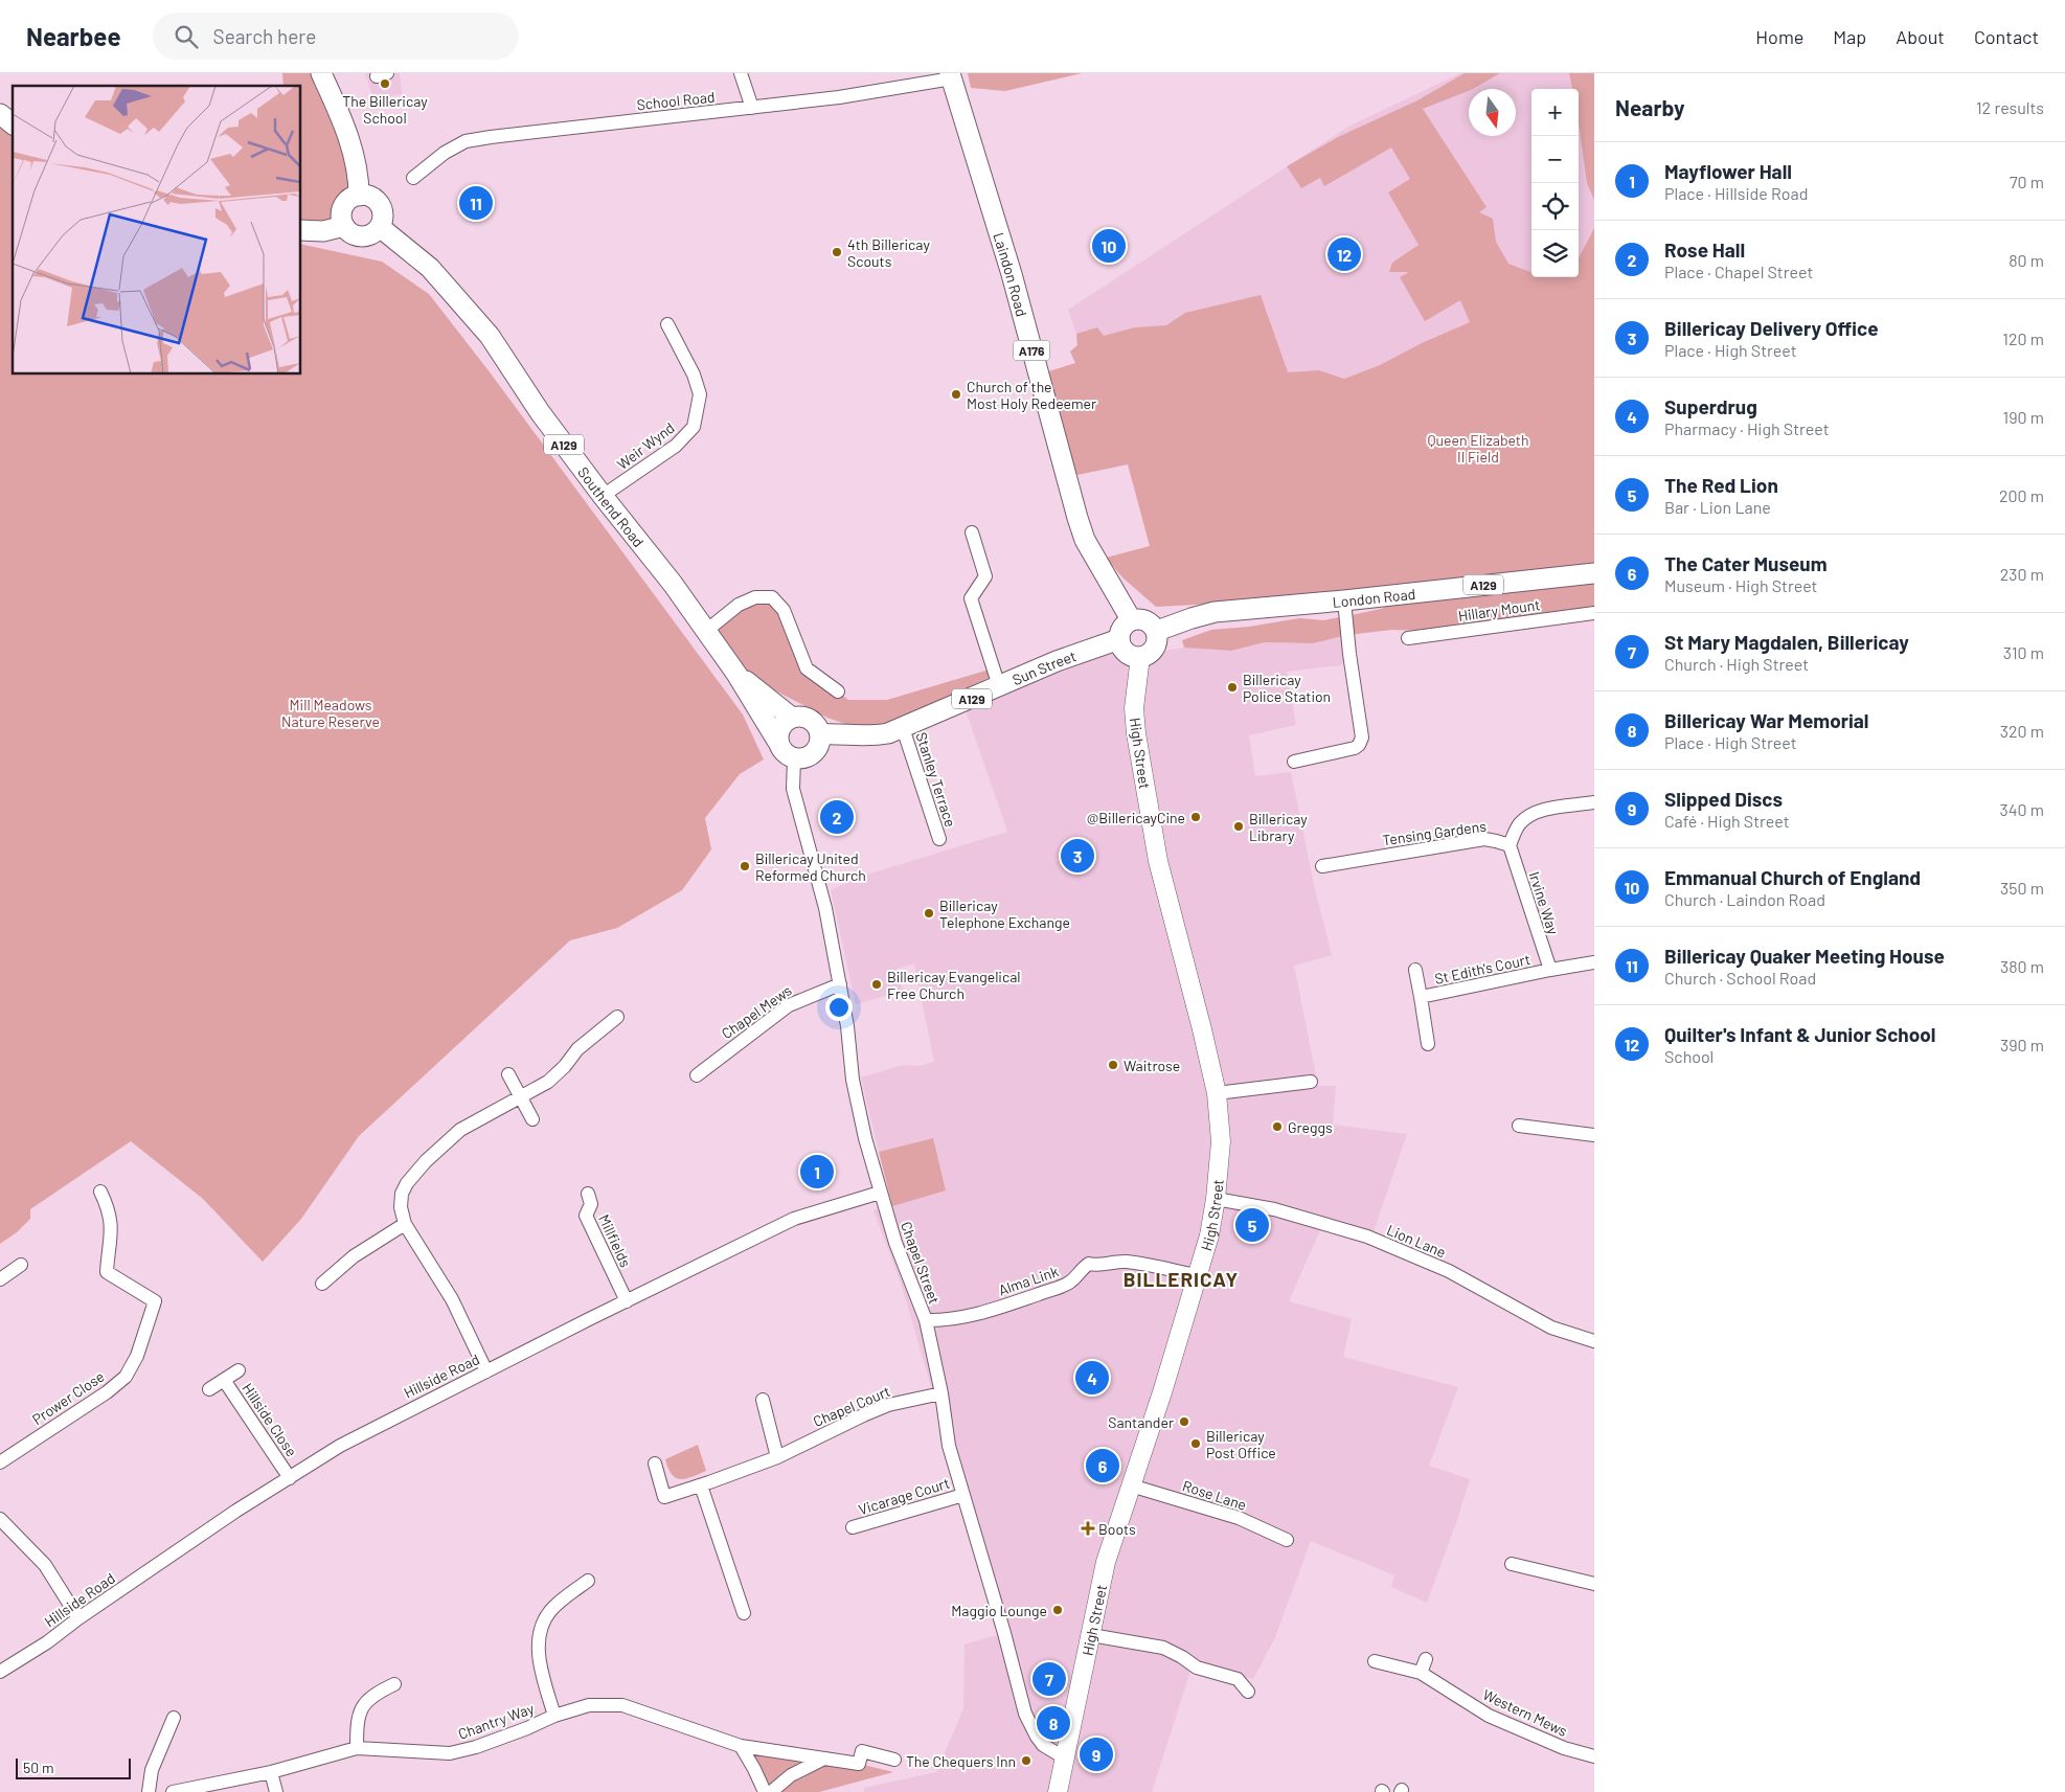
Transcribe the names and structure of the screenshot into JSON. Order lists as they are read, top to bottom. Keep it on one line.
{"streets":{"main road":["Laindon Road","A176","A129","Southend Road","London Road","Sun Street","High Street"],"street":["School Road","Weir Wynd","Hillary Mount","Stanley Terrace","Tensing Gardens","Irvine Way","St Edith's Court","Chapel Mews","Millfields","Lion Lane","Chapel Street","Alma Link","Hillside Road","Prower Close","Chapel Court","Hillside Close","Rose Lane","Vicarage Court","Western Mews","Chantry Way"]},"crossings":[["School Road","Laindon Road"],["Laindon Road","London Road"],["Laindon Road","Sun Street"],["Laindon Road","High Street"],["A129","Southend Road"],["A129","Sun Street"],["A129","Chapel Street"],["Weir Wynd","Southend Road"],["Southend Road","Sun Street"],["Southend Road","Chapel Street"],["London Road","Sun Street"],["London Road","High Street"],["Sun Street","High Street"],["Sun Street","Stanley Terrace"],["Sun Street","Chapel Street"],["High Street","Lion Lane"],["High Street","Chapel Street"],["High Street","Alma Link"],["High Street","Rose Lane"],["Tensing Gardens","Irvine Way"],["Irvine Way","St Edith's Court"],["Chapel Mews","Chapel Street"],["Millfields","Hillside Road"],["Chapel Street","Alma Link"],["Chapel Street","Hillside Road"],["Chapel Street","Chapel Court"],["Chapel Street","Vicarage Court"],["Hillside Road","Hillside Close"]],"districts":["BILLERICAY"],"parks":["Queen Elizabeth II Field","Mill Meadows Nature Reserve"],"places":{"other":["The Billericay School","4th Billericay Scouts","Church of the Most Holy Redeemer","Billericay Police Station","@BillericayCine","Billericay Library","Billericay United Reformed Church","Billericay Telephone Exchange","Billericay Evangelical Free Church","Waitrose","Greggs","Santander","Billericay Post Office","Maggio Lounge","The Chequers Inn"],"health":["Boots"]},"scale_bar":"50 m","north":"bottom","page":{"header":"Nearbee","search":"Search here","nav":["Home","Map","About","Contact"],"heading":["Nearby","12 results"],"map_buttons":["+","−"],"list":[{"mark":"1","name":"Mayflower Hall","note":"Place · Hillside Road","value":"70 m"},{"mark":"2","name":"Rose Hall","note":"Place · Chapel Street","value":"80 m"},{"mark":"3","name":"Billericay Delivery Office","note":"Place · High Street","value":"120 m"},{"mark":"4","name":"Superdrug","note":"Pharmacy · High Street","value":"190 m"},{"mark":"5","name":"The Red Lion","note":"Bar · Lion Lane","value":"200 m"},{"mark":"6","name":"The Cater Museum","note":"Museum · High Street","value":"230 m"},{"mark":"7","name":"St Mary Magdalen, Billericay","note":"Church · High Street","value":"310 m"},{"mark":"8","name":"Billericay War Memorial","note":"Place · High Street","value":"320 m"},{"mark":"9","name":"Slipped Discs","note":"Café · High Street","value":"340 m"},{"mark":"10","name":"Emmanual Church of England","note":"Church · Laindon Road","value":"350 m"},{"mark":"11","name":"Billericay Quaker Meeting House","note":"Church · School Road","value":"380 m"},{"mark":"12","name":"Quilter's Infant & Junior School","note":"School","value":"390 m"}],"pins":["11","10","12","2","3","1","5","4","6","7","8","9"],"scale":"50 m"}}
